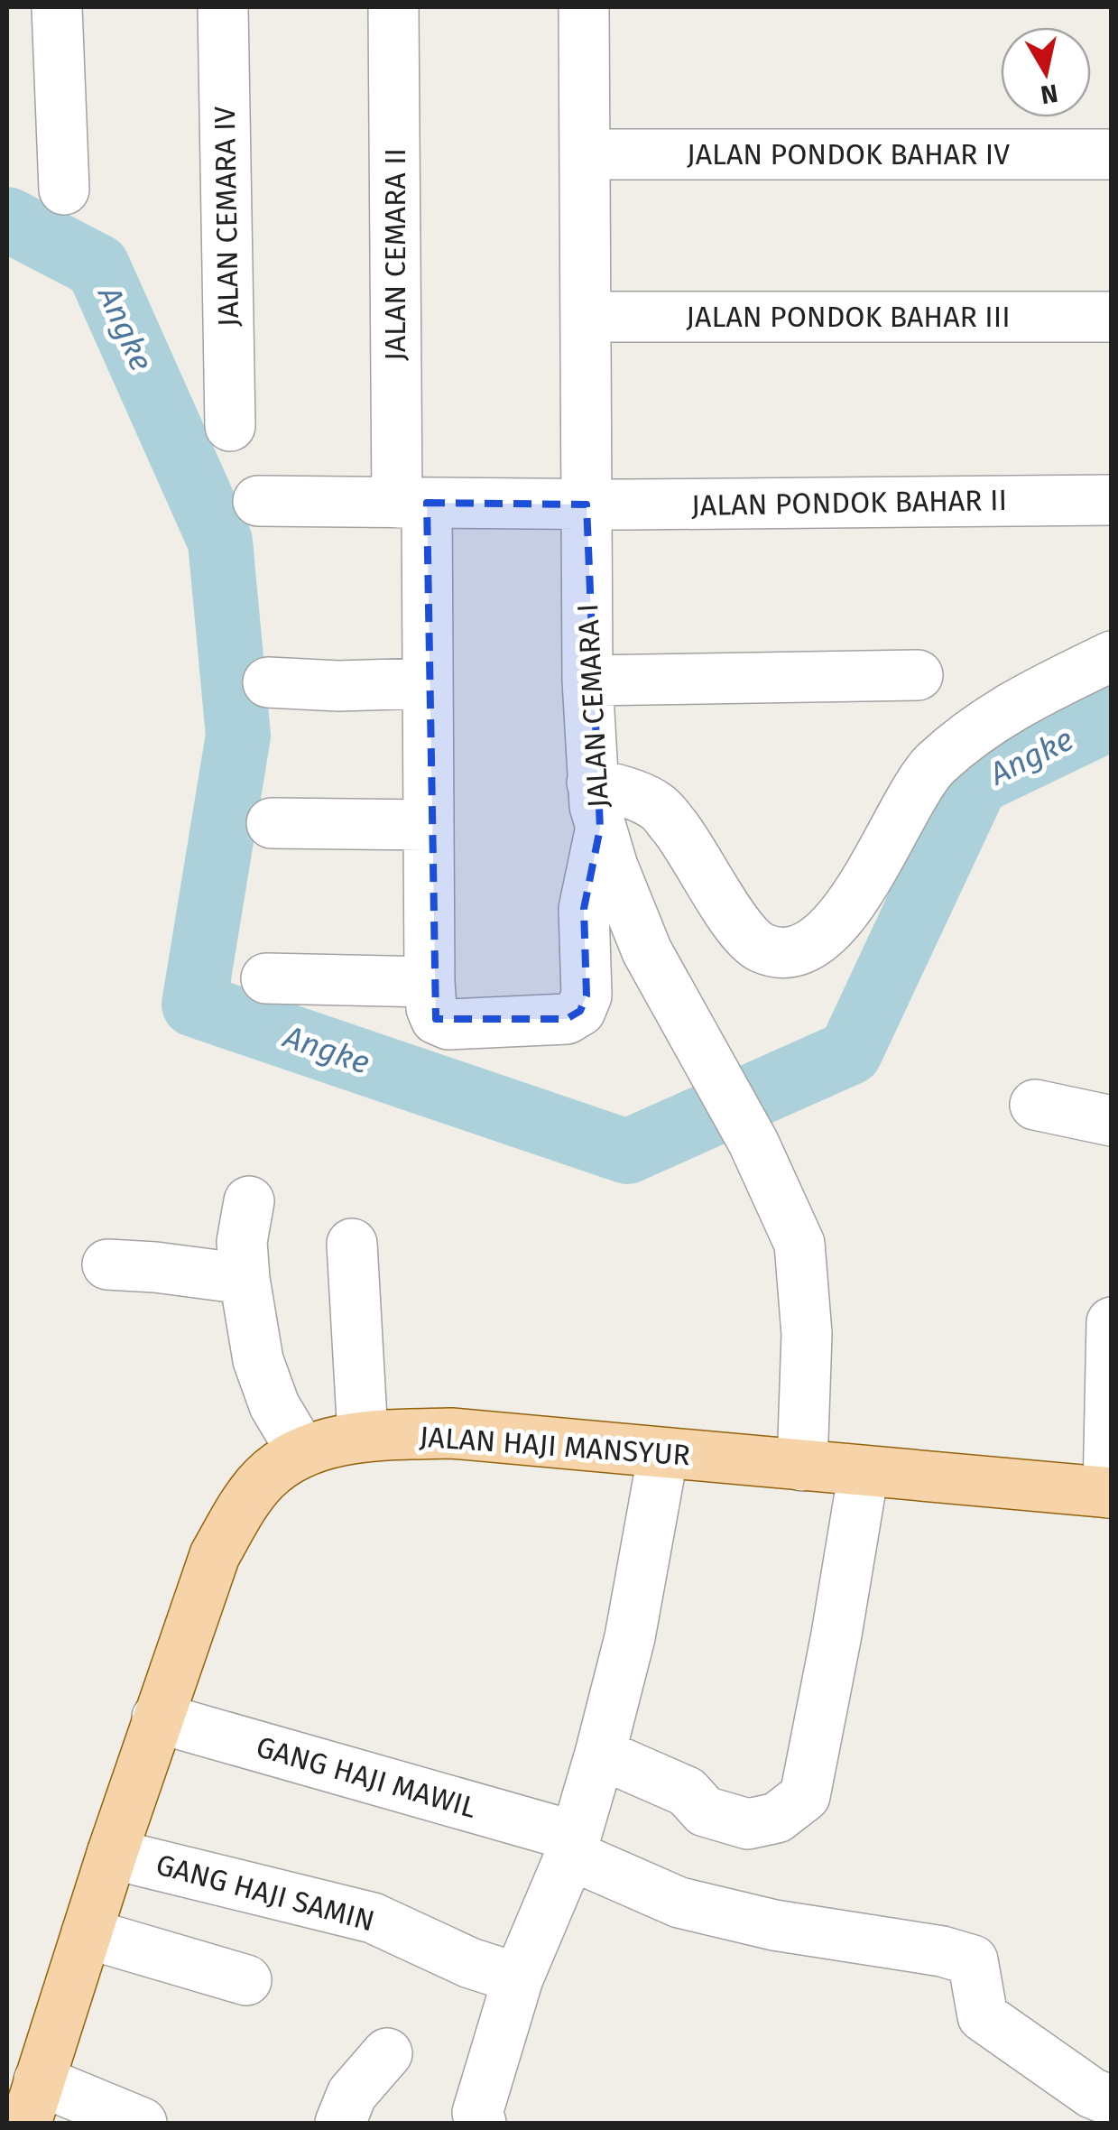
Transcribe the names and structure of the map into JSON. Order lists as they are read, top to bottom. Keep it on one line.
{"streets":{"main road":["JALAN HAJI MANSYUR"],"street":["JALAN PONDOK BAHAR IV","JALAN CEMARA IV","JALAN CEMARA II","JALAN PONDOK BAHAR III","JALAN PONDOK BAHAR II","JALAN CEMARA I","GANG HAJI MAWIL","GANG HAJI SAMIN"]},"crossings":[["JALAN PONDOK BAHAR IV","JALAN CEMARA I"],["JALAN CEMARA II","JALAN PONDOK BAHAR II"],["JALAN CEMARA II","JALAN CEMARA I"],["JALAN PONDOK BAHAR III","JALAN CEMARA I"],["JALAN PONDOK BAHAR II","JALAN CEMARA I"],["JALAN CEMARA I","JALAN HAJI MANSYUR"],["JALAN HAJI MANSYUR","GANG HAJI MAWIL"],["JALAN HAJI MANSYUR","GANG HAJI SAMIN"]],"water":["Angke"],"north":"bottom"}
